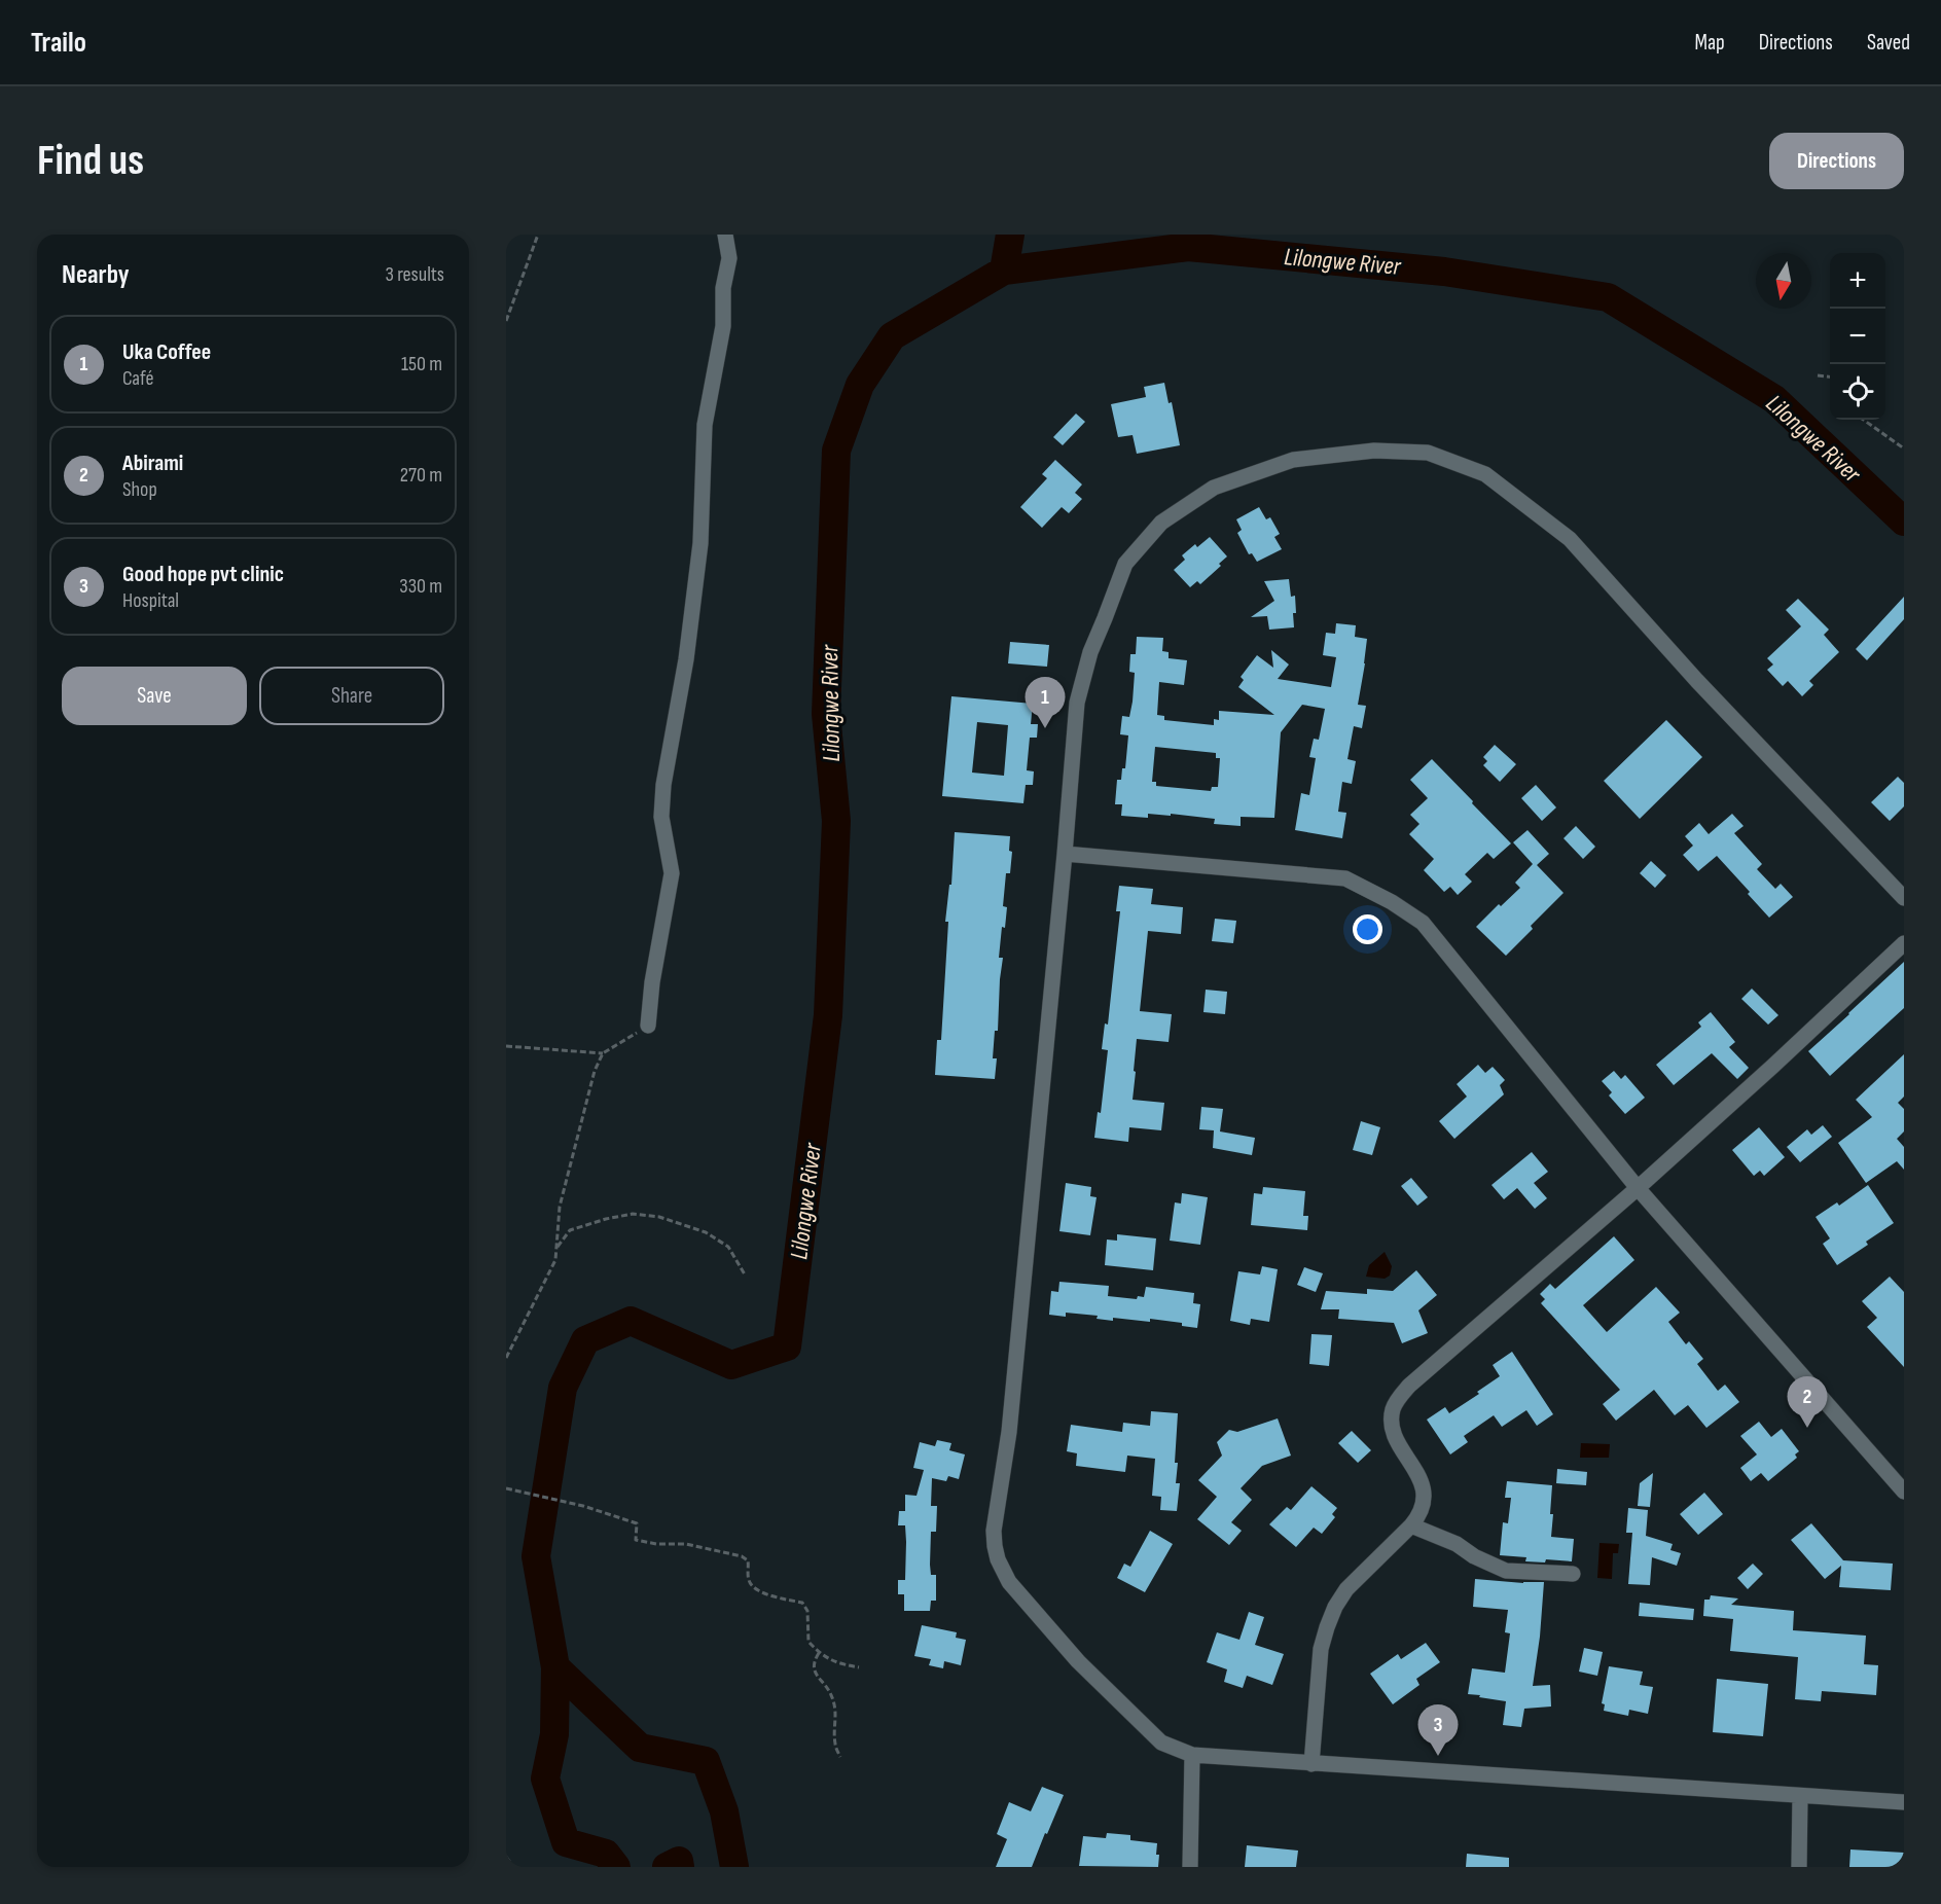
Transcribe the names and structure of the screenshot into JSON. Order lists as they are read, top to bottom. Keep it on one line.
{"water":["Lilongwe River"],"north":"bottom","page":{"header":"Trailo","nav":["Map","Directions","Saved"],"buttons":["Directions",["Save","Share"]],"title":"Find us","heading":["Nearby","3 results"],"map_buttons":["+","−"],"list":[{"mark":"1","name":"Uka Coffee","note":"Café","value":"150 m"},{"mark":"2","name":"Abirami","note":"Shop","value":"270 m"},{"mark":"3","name":"Good hope pvt clinic","note":"Hospital","value":"330 m"}],"pins":["1","2","3"]}}
